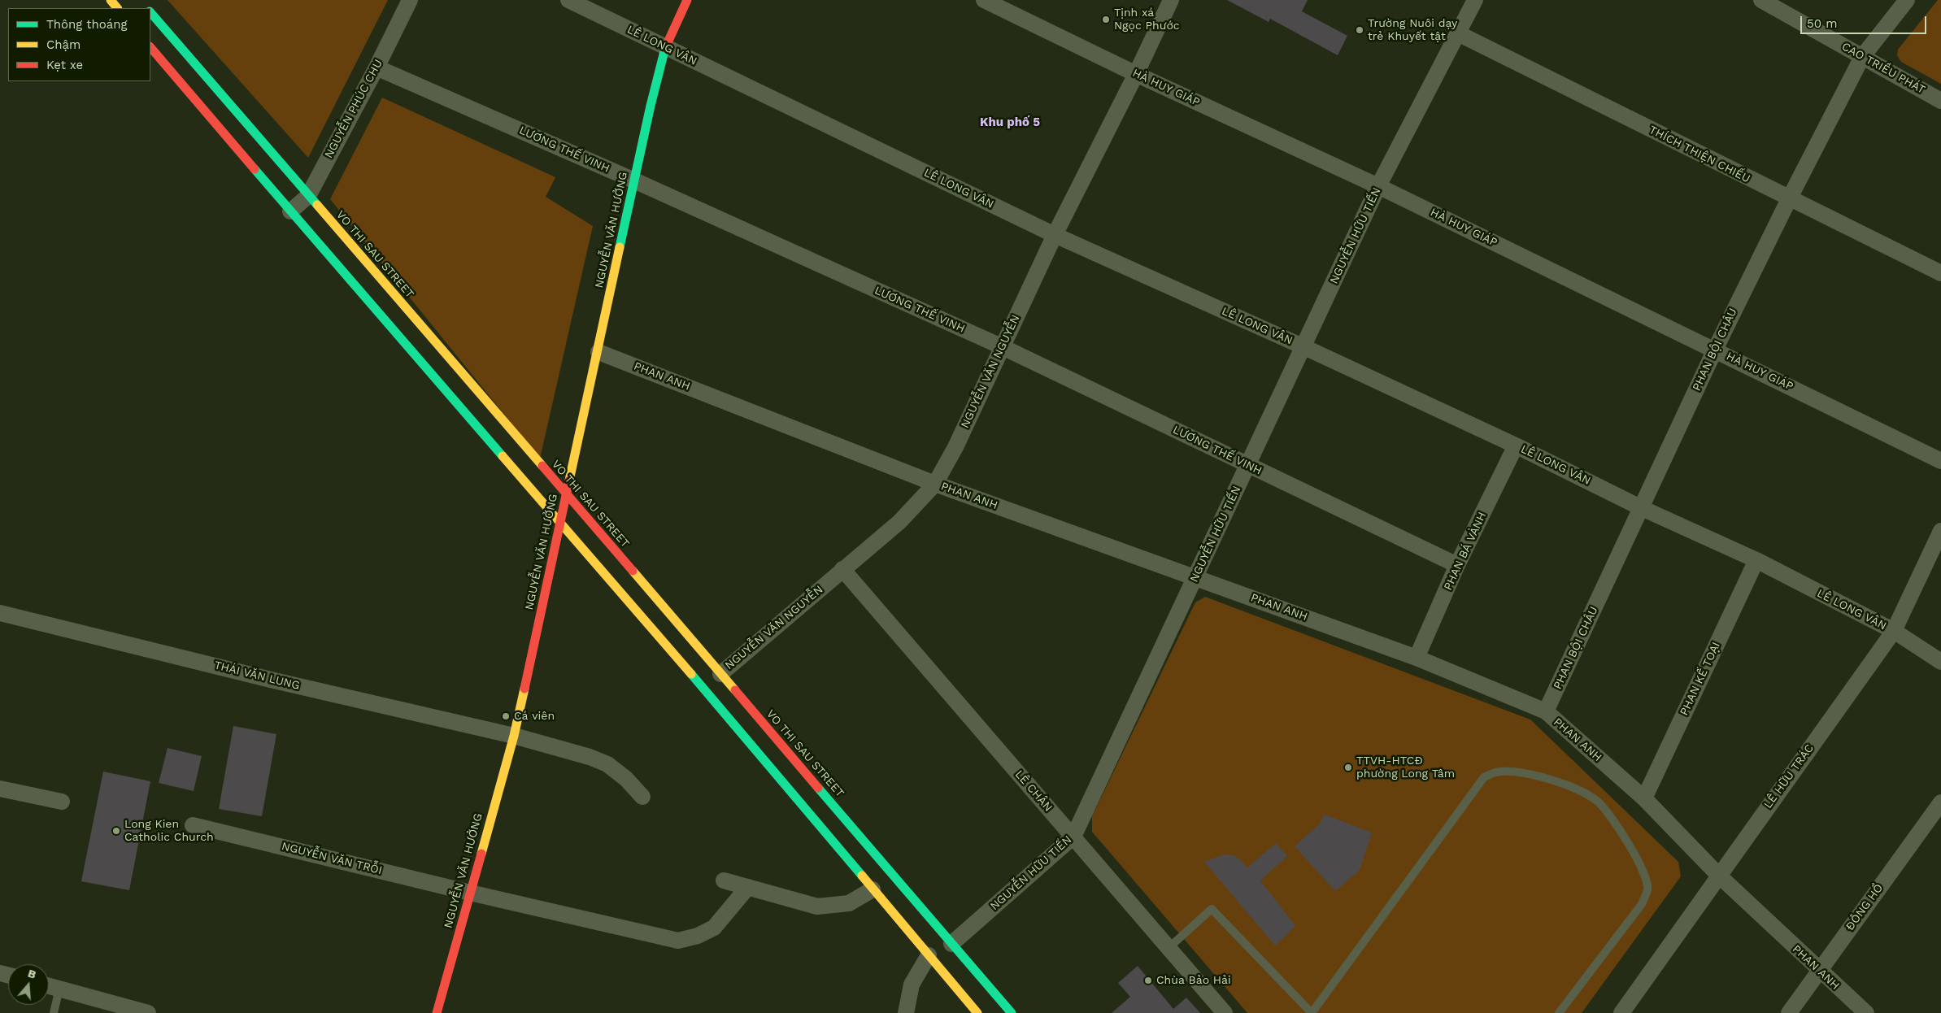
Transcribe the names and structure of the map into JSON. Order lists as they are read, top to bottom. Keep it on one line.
{"streets":{"main road":["NGUYỄN VĂN HƯỞNG","VO THI SAU STREET"],"street":["LÊ LONG VÂN","CAO TRIỀU PHÁT","HÀ HUY GIÁP","NGUYỄN PHÚC CHU","LƯƠNG THẾ VINH","THÍCH THIỆN CHIẾU","NGUYỄN HỮU TIẾN","PHAN BỘI CHÂU","NGUYỄN VĂN NGUYỄN","PHAN ANH","PHAN BÁ VÀNH","THÁI VĂN LUNG","PHAN KẾ TOẠI","LÊ HỮU TRÁC","LÊ CHÂN","NGUYỄN VĂN TRỖI","ĐÔNG HỒ"]},"crossings":[["LÊ LONG VÂN","NGUYỄN VĂN HƯỞNG"],["LÊ LONG VÂN","NGUYỄN HỮU TIẾN"],["LÊ LONG VÂN","PHAN BỘI CHÂU"],["LÊ LONG VÂN","NGUYỄN VĂN NGUYỄN"],["LÊ LONG VÂN","PHAN BÁ VÀNH"],["LÊ LONG VÂN","PHAN KẾ TOẠI"],["LÊ LONG VÂN","LÊ HỮU TRÁC"],["CAO TRIỀU PHÁT","PHAN BỘI CHÂU"],["HÀ HUY GIÁP","NGUYỄN HỮU TIẾN"],["HÀ HUY GIÁP","PHAN BỘI CHÂU"],["HÀ HUY GIÁP","NGUYỄN VĂN NGUYỄN"],["NGUYỄN PHÚC CHU","LƯƠNG THẾ VINH"],["NGUYỄN PHÚC CHU","VO THI SAU STREET"],["LƯƠNG THẾ VINH","NGUYỄN VĂN HƯỞNG"],["LƯƠNG THẾ VINH","NGUYỄN HỮU TIẾN"],["LƯƠNG THẾ VINH","NGUYỄN VĂN NGUYỄN"],["LƯƠNG THẾ VINH","PHAN BÁ VÀNH"],["THÍCH THIỆN CHIẾU","NGUYỄN HỮU TIẾN"],["THÍCH THIỆN CHIẾU","PHAN BỘI CHÂU"],["NGUYỄN VĂN HƯỞNG","VO THI SAU STREET"],["NGUYỄN VĂN HƯỞNG","PHAN ANH"],["NGUYỄN VĂN HƯỞNG","THÁI VĂN LUNG"],["NGUYỄN VĂN HƯỞNG","NGUYỄN VĂN TRỖI"],["NGUYỄN HỮU TIẾN","VO THI SAU STREET"],["NGUYỄN HỮU TIẾN","PHAN ANH"],["NGUYỄN HỮU TIẾN","LÊ CHÂN"],["VO THI SAU STREET","NGUYỄN VĂN NGUYỄN"],["PHAN BỘI CHÂU","PHAN ANH"],["NGUYỄN VĂN NGUYỄN","PHAN ANH"],["NGUYỄN VĂN NGUYỄN","LÊ CHÂN"],["PHAN ANH","PHAN BÁ VÀNH"],["PHAN ANH","PHAN KẾ TOẠI"],["PHAN ANH","LÊ HỮU TRÁC"],["PHAN ANH","ĐÔNG HỒ"]],"districts":["Khu phố 5"],"places":["Tịnh xá Ngọc Phước","Trường Nuôi dạy trẻ Khuyết tật","Cá viên","TTVH-HTCĐ phường Long Tâm","Long Kien Catholic Church","Chùa Bảo Hải"],"legend":["Thông thoáng","Chậm","Kẹt xe"],"scale_bar":"50 m","north":"top"}
